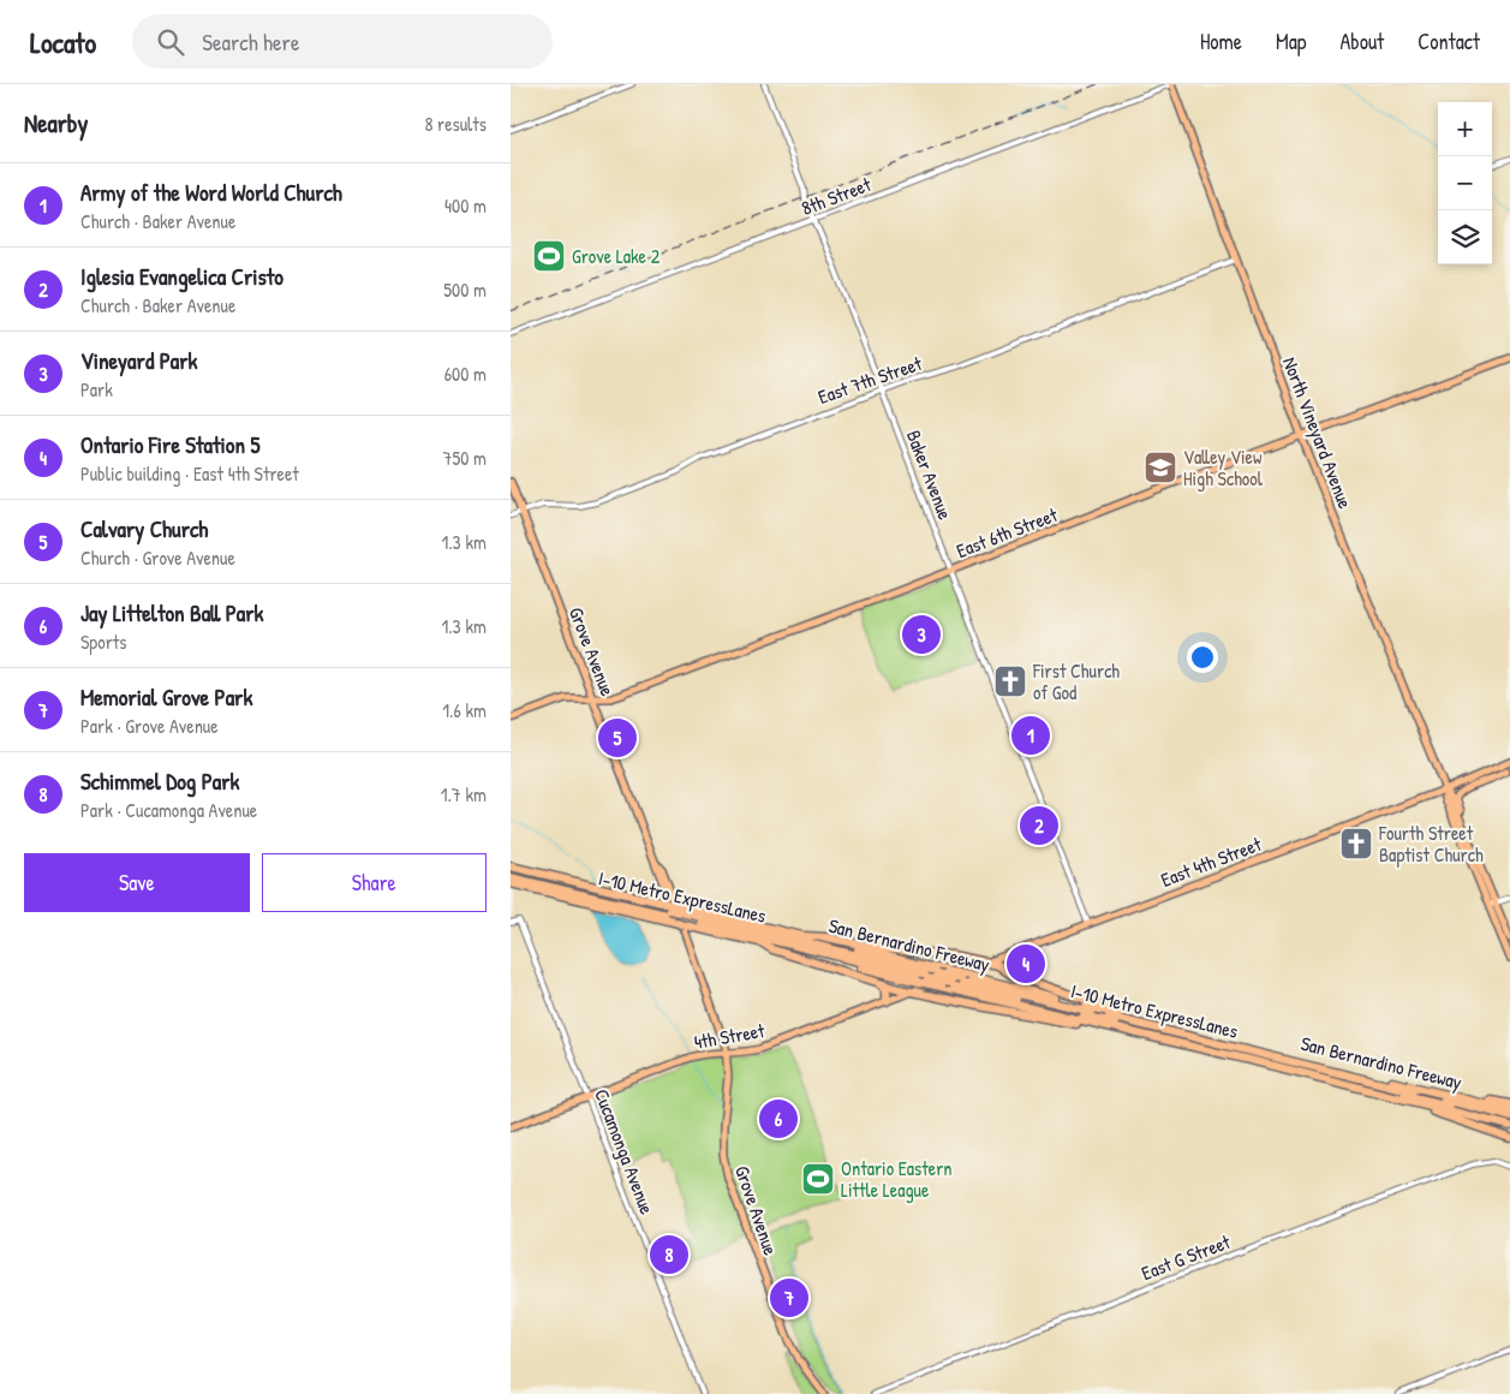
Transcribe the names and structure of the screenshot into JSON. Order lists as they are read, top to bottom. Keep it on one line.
{"streets":{"highway":["I-10 Metro ExpressLanes","San Bernardino Freeway"],"main road":["North Vineyard Avenue","East 6th Street","Grove Avenue","East 4th Street","4th Street"],"street":["8th Street","East 7th Street","Baker Avenue","Cucamonga Avenue","East G Street"]},"crossings":[["8th Street","North Vineyard Avenue"],["8th Street","Baker Avenue"],["East 7th Street","North Vineyard Avenue"],["East 7th Street","Baker Avenue"],["East 7th Street","Grove Avenue"],["North Vineyard Avenue","East 6th Street"],["North Vineyard Avenue","East 4th Street"],["Baker Avenue","East 6th Street"],["Baker Avenue","East 4th Street"],["East 6th Street","Grove Avenue"],["Grove Avenue","I-10 Metro ExpressLanes"],["Grove Avenue","San Bernardino Freeway"],["Grove Avenue","4th Street"],["East 4th Street","4th Street"],["I-10 Metro ExpressLanes","San Bernardino Freeway"],["4th Street","Cucamonga Avenue"]],"places":{"sports":["Grove Lake 2","Ontario Eastern Little League"],"school or university":["Valley View High School"],"church":["First Church of God","Fourth Street Baptist Church"]},"page":{"header":"Locato","search":"Search here","nav":["Home","Map","About","Contact"],"heading":["Nearby","8 results"],"map_buttons":["+","−"],"list":[{"mark":"1","name":"Army of the Word World Church","note":"Church · Baker Avenue","value":"400 m"},{"mark":"2","name":"Iglesia Evangelica Cristo","note":"Church · Baker Avenue","value":"500 m"},{"mark":"3","name":"Vineyard Park","note":"Park","value":"600 m"},{"mark":"4","name":"Ontario Fire Station 5","note":"Public building · East 4th Street","value":"750 m"},{"mark":"5","name":"Calvary Church","note":"Church · Grove Avenue","value":"1.3 km"},{"mark":"6","name":"Jay Littelton Ball Park","note":"Sports","value":"1.3 km"},{"mark":"7","name":"Memorial Grove Park","note":"Park · Grove Avenue","value":"1.6 km"},{"mark":"8","name":"Schimmel Dog Park","note":"Park · Cucamonga Avenue","value":"1.7 km"}],"pins":["3","1","5","2","4","6","8","7"],"buttons":["Save","Share"]}}
